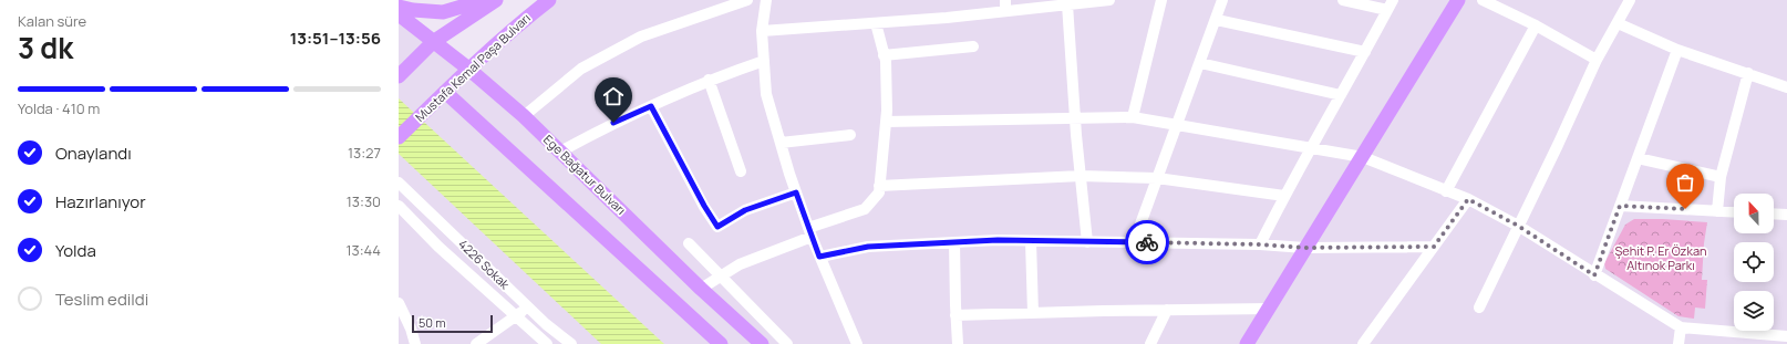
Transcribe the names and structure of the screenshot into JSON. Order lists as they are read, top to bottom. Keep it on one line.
{"streets":{"main road":["Mustafa Kemal Paşa Bulvarı","Ege Bağatur Bulvarı"],"street":["4226 Sokak"]},"crossings":[["Mustafa Kemal Paşa Bulvarı","Ege Bağatur Bulvarı"]],"parks":["Şehit P. Er Özkan Altınok Parkı"],"scale_bar":"50 m","north":"top","page":{"heading":["3 dk","Kalan süre","13:51–13:56"],"bar":"Yolda · 410 m","list":[["Onaylandı","13:27"],["Hazırlanıyor","13:30"],["Yolda","13:44"],"Teslim edildi"],"scale":"50 m"}}
